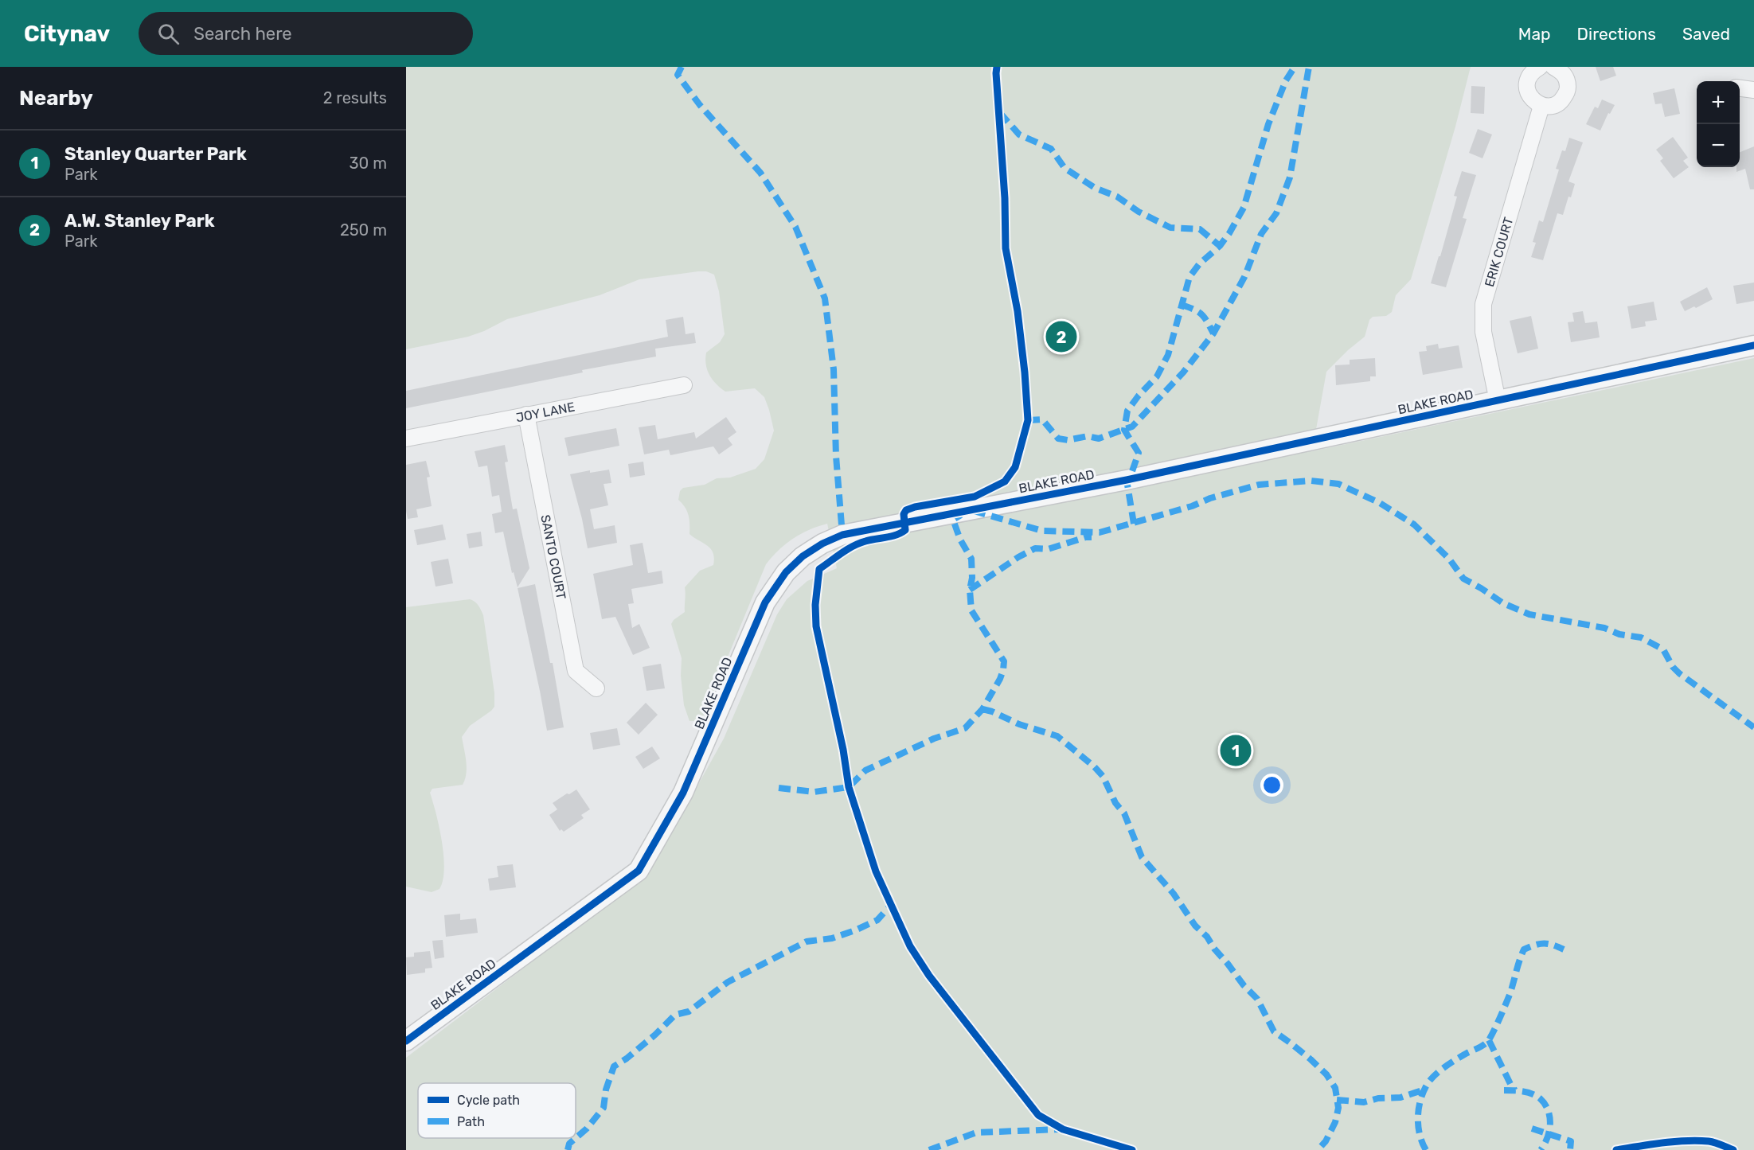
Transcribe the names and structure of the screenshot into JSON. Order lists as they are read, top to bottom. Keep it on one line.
{"streets":{"street":["ERIK COURT","BLAKE ROAD","JOY LANE","SANTO COURT"]},"crossings":[["ERIK COURT","BLAKE ROAD"],["JOY LANE","SANTO COURT"]],"legend":["Cycle path","Path"],"page":{"header":"Citynav","search":"Search here","nav":["Map","Directions","Saved"],"heading":["Nearby","2 results"],"map_buttons":["+","−"],"list":[{"mark":"1","name":"Stanley Quarter Park","note":"Park","value":"30 m"},{"mark":"2","name":"A.W. Stanley Park","note":"Park","value":"250 m"}],"pins":["2","1"]}}
